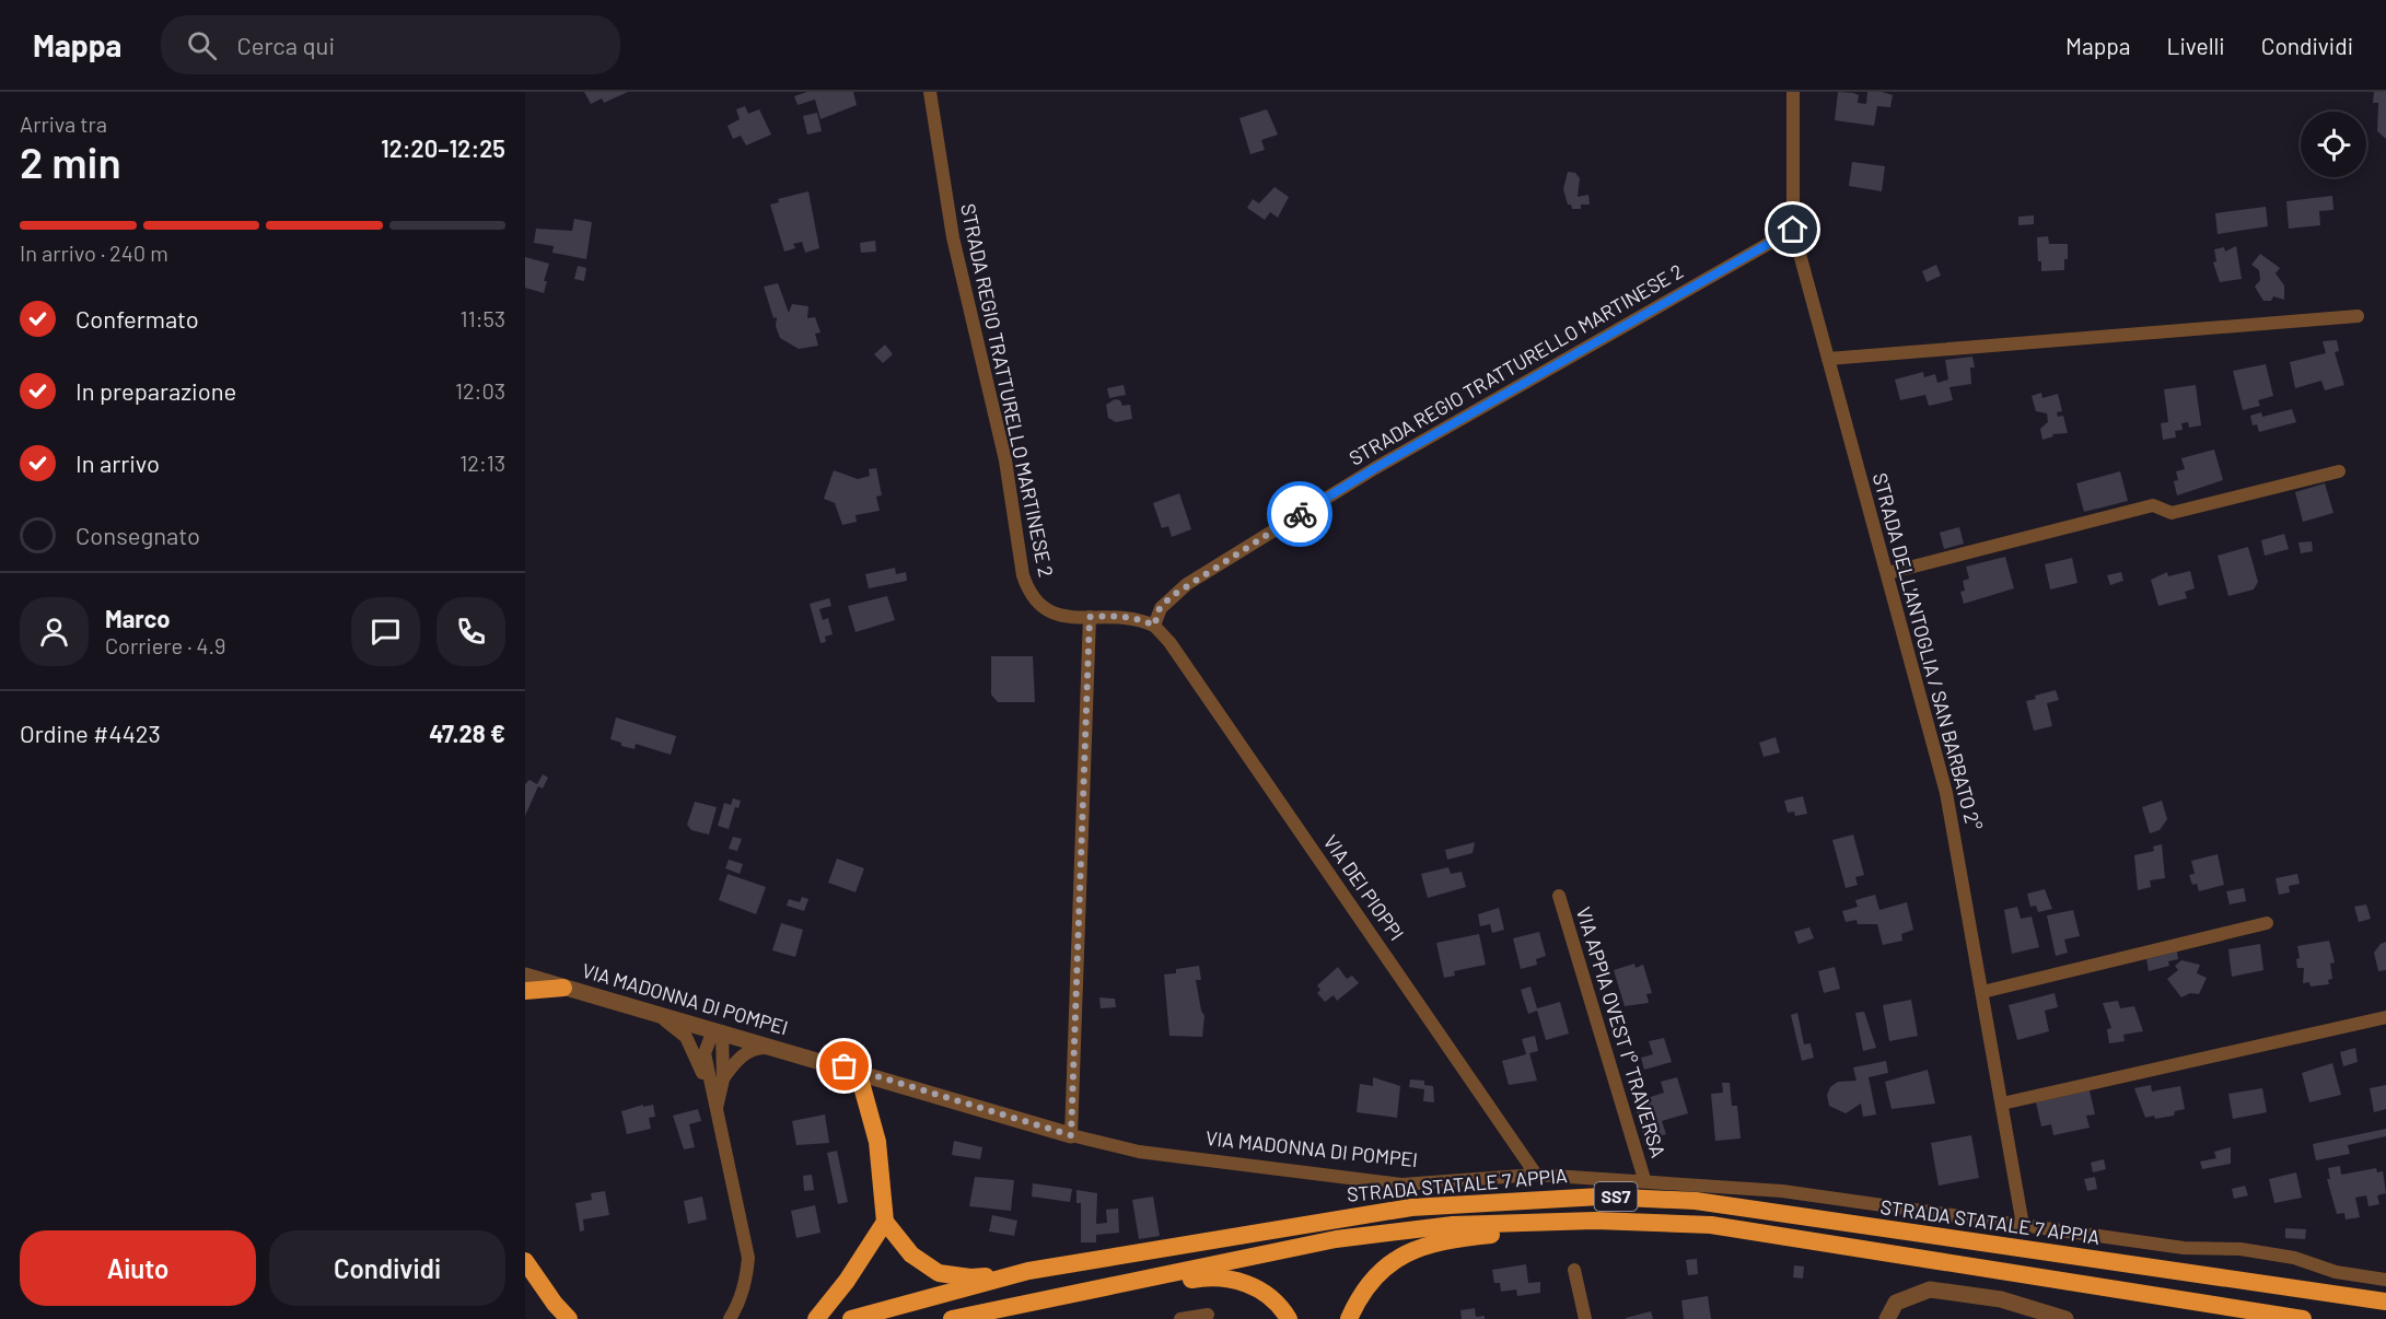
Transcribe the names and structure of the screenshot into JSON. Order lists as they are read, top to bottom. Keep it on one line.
{"streets":{"highway":["STRADA STATALE 7 APPIA","SS7"],"street":["STRADA REGIO TRATTURELLO MARTINESE 2","STRADA DELL'ANTOGLIA / SAN BARBATO 2°","VIA DEI PIOPPI","VIA MADONNA DI POMPEI","VIA APPIA OVEST I° TRAVERSA"]},"crossings":[["STRADA REGIO TRATTURELLO MARTINESE 2","STRADA DELL'ANTOGLIA / SAN BARBATO 2°"],["STRADA REGIO TRATTURELLO MARTINESE 2","VIA DEI PIOPPI"],["STRADA DELL'ANTOGLIA / SAN BARBATO 2°","VIA MADONNA DI POMPEI"],["VIA DEI PIOPPI","VIA MADONNA DI POMPEI"],["VIA MADONNA DI POMPEI","VIA APPIA OVEST I° TRAVERSA"]],"page":{"header":"Mappa","search":"Cerca qui","nav":["Mappa","Livelli","Condividi"],"heading":["2 min","Arriva tra","12:20–12:25"],"panel":["Marco","Corriere · 4.9","Ordine #4423","47.28 €"],"bar":"In arrivo · 240 m","list":[["Confermato","11:53"],["In preparazione","12:03"],["In arrivo","12:13"],"Consegnato"],"buttons":["Aiuto","Condividi"]}}
